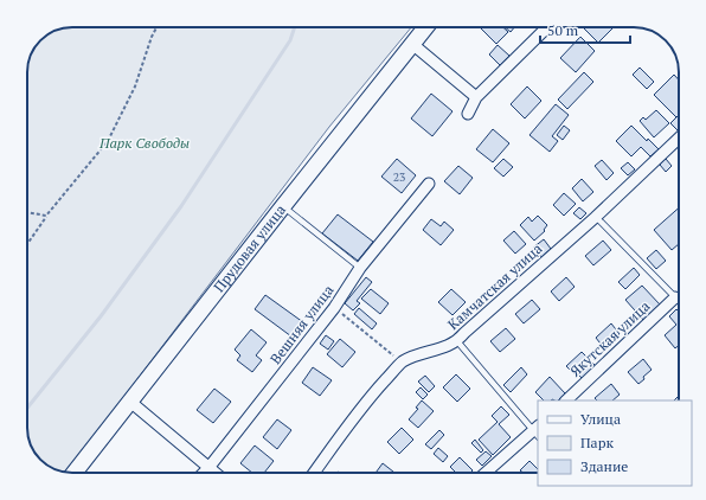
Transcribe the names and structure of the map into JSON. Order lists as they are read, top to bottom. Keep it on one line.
{"streets":{"main road":["Прудовая улица"],"street":["Камчатская улица","Вешняя улица","Якутская улица"]},"parks":["Парк Свободы"],"house_numbers":["23"],"legend":["Улица","Парк","Здание"],"scale_bar":"50 m"}
